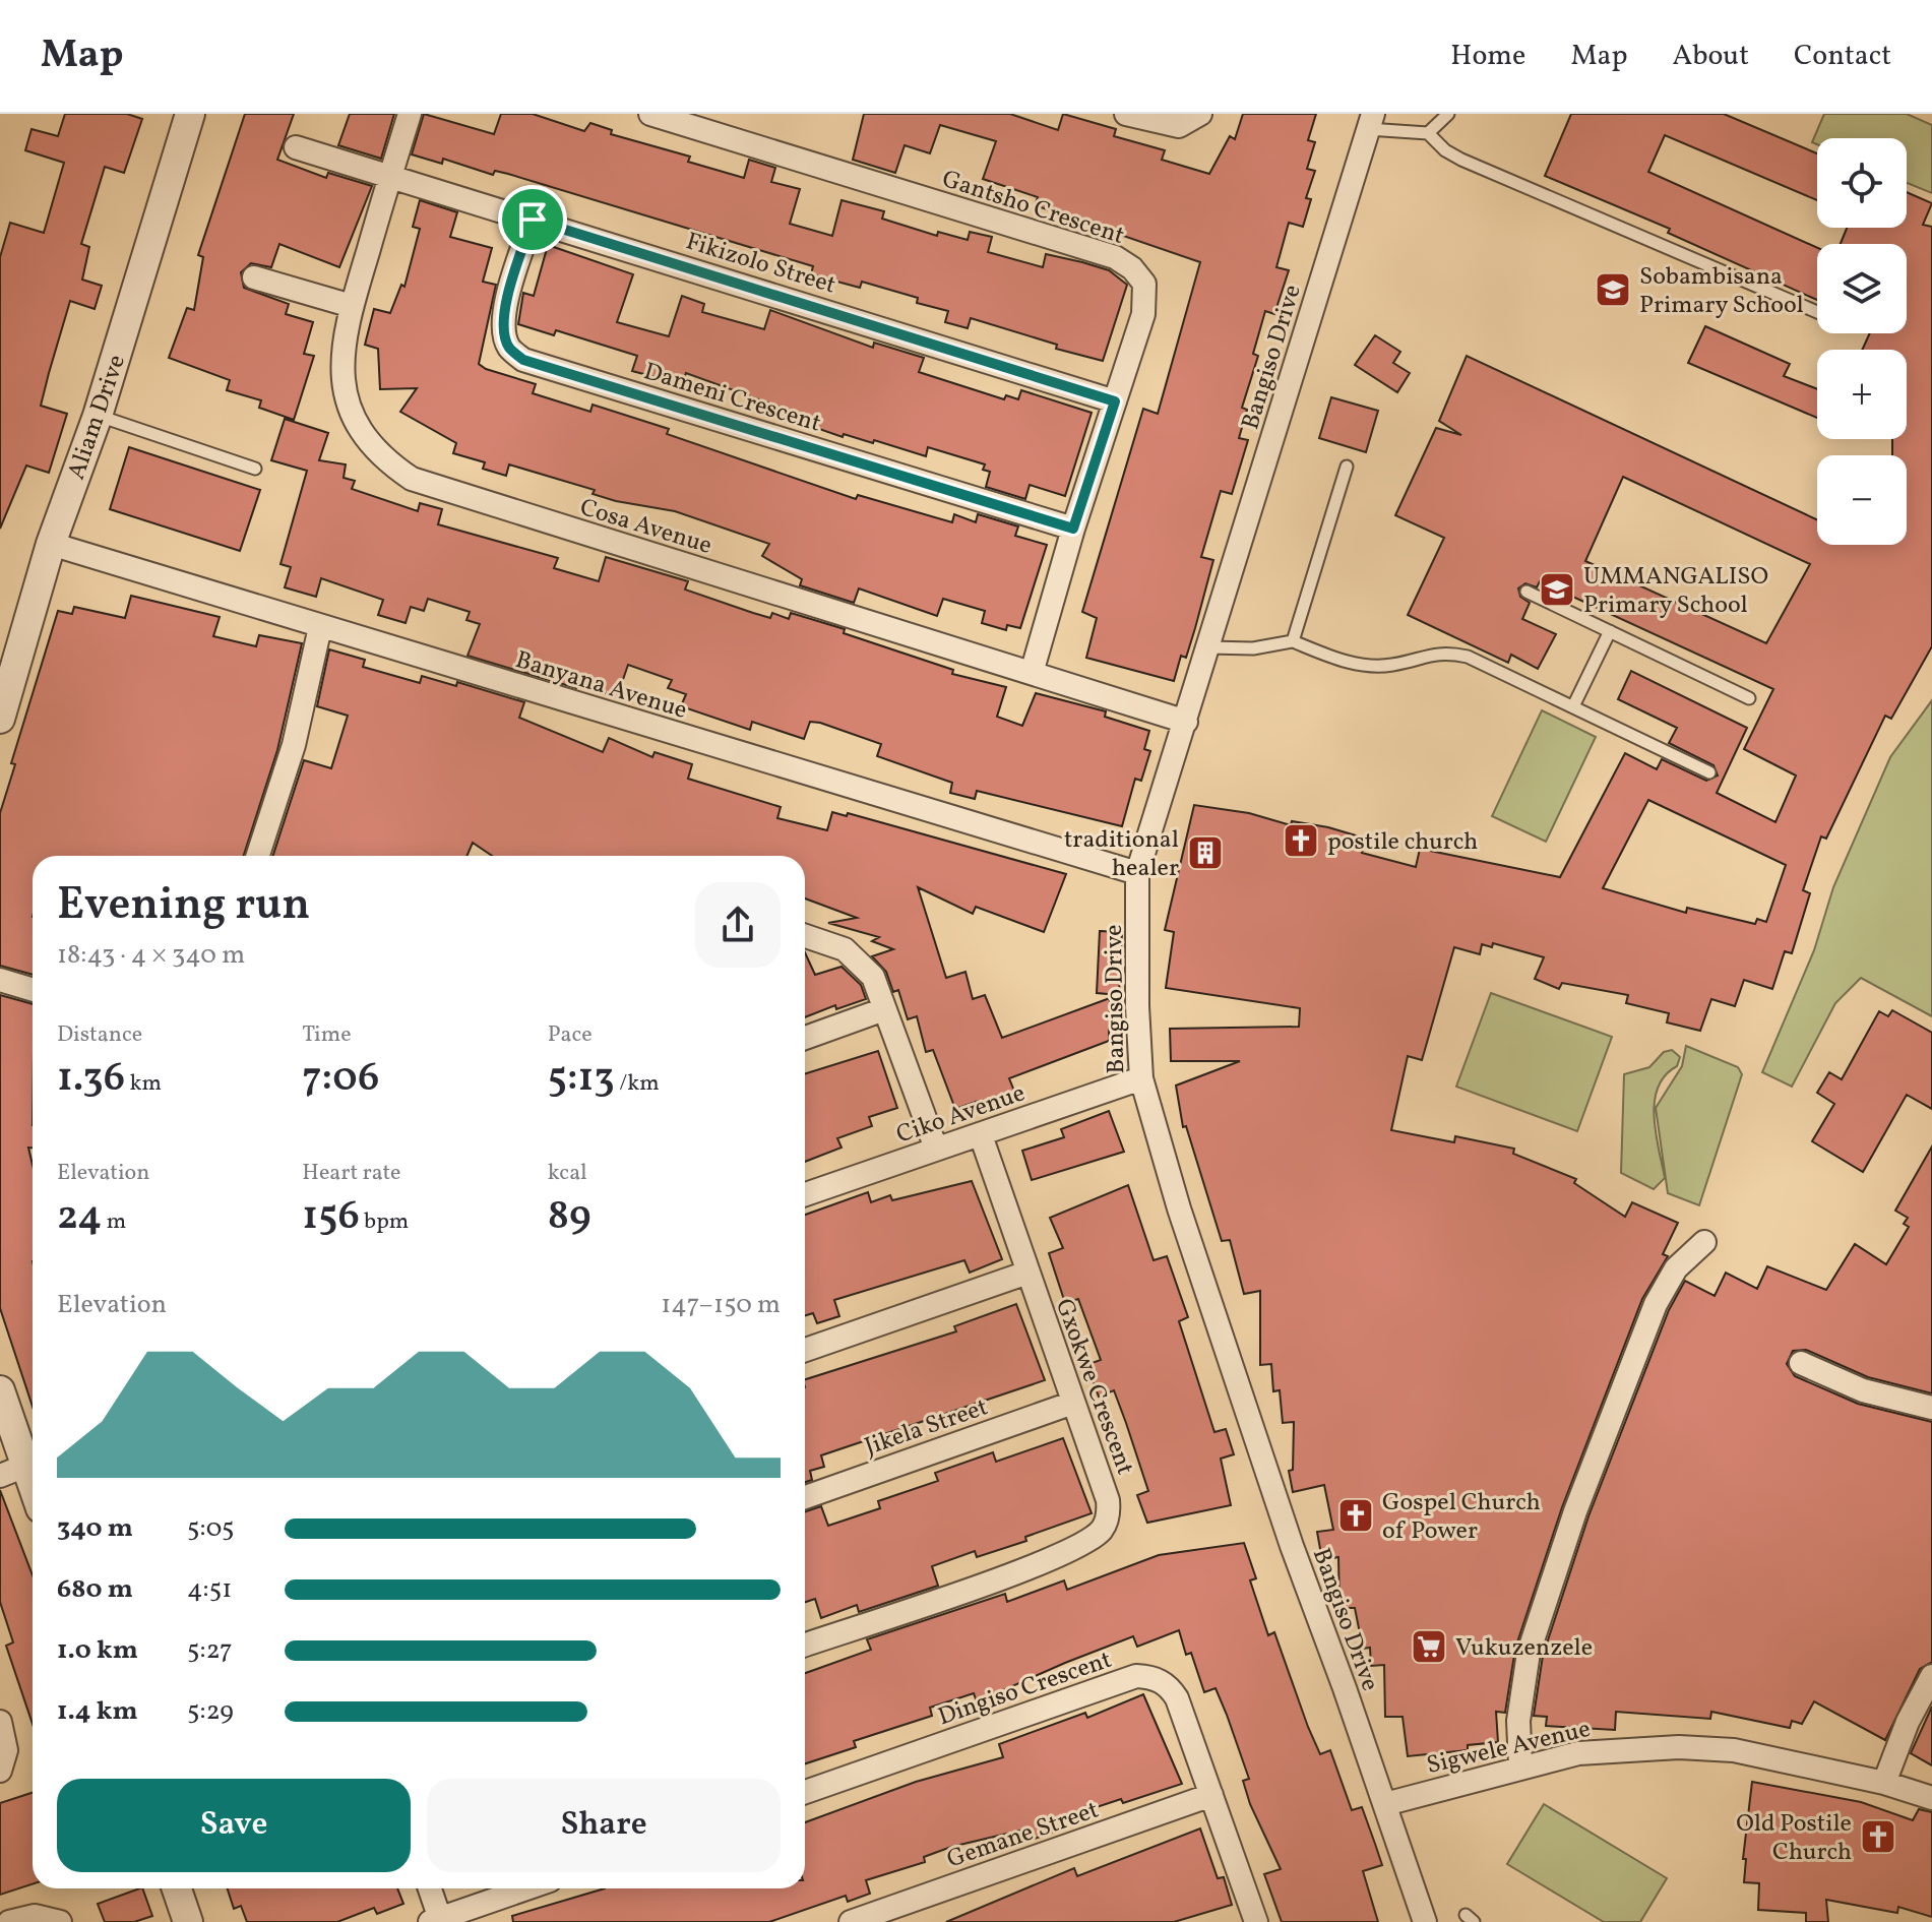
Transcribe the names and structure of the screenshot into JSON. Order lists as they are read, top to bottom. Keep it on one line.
{"streets":{"street":["Gantsho Crescent","Fikizolo Street","Bangiso Drive","Dameni Crescent","Aliam Drive","Cosa Avenue","Banyana Avenue","Ciko Avenue","Gxokwe Crescent","Jikela Street","Dingiso Crescent","Sigwele Avenue","Gemane Street"]},"crossings":[["Gantsho Crescent","Fikizolo Street"],["Gantsho Crescent","Dameni Crescent"],["Gantsho Crescent","Cosa Avenue"],["Fikizolo Street","Dameni Crescent"],["Fikizolo Street","Cosa Avenue"],["Bangiso Drive","Cosa Avenue"],["Bangiso Drive","Banyana Avenue"],["Bangiso Drive","Ciko Avenue"],["Bangiso Drive","Sigwele Avenue"],["Aliam Drive","Banyana Avenue"],["Ciko Avenue","Gxokwe Crescent"],["Gxokwe Crescent","Jikela Street"],["Dingiso Crescent","Gemane Street"]],"places":{"school or university":["Sobambisana Primary School","UMMANGALISO Primary School"],"church":["postile church","Gospel Church of Power","Old Postile Church"],"building":["traditional healer"],"supermarket":["Vukuzenzele"]},"page":{"header":"Map","nav":["Home","Map","About","Contact"],"map_buttons":["+","−"],"heading":["Evening run","18:43 · 4 × 340 m"],"stats":[["Distance","1.36 km"],["Time","7:06"],["Pace","5:13 /km"],["Elevation","24 m"],["Heart rate","156 bpm"],["kcal","89"]],"chart":["Elevation","147–150 m"],"list":[{"name":"340 m","note":"5:05"},{"name":"680 m","note":"4:51"},{"name":"1.0 km","note":"5:27"},{"name":"1.4 km","note":"5:29"}],"buttons":["Save","Share"]}}
